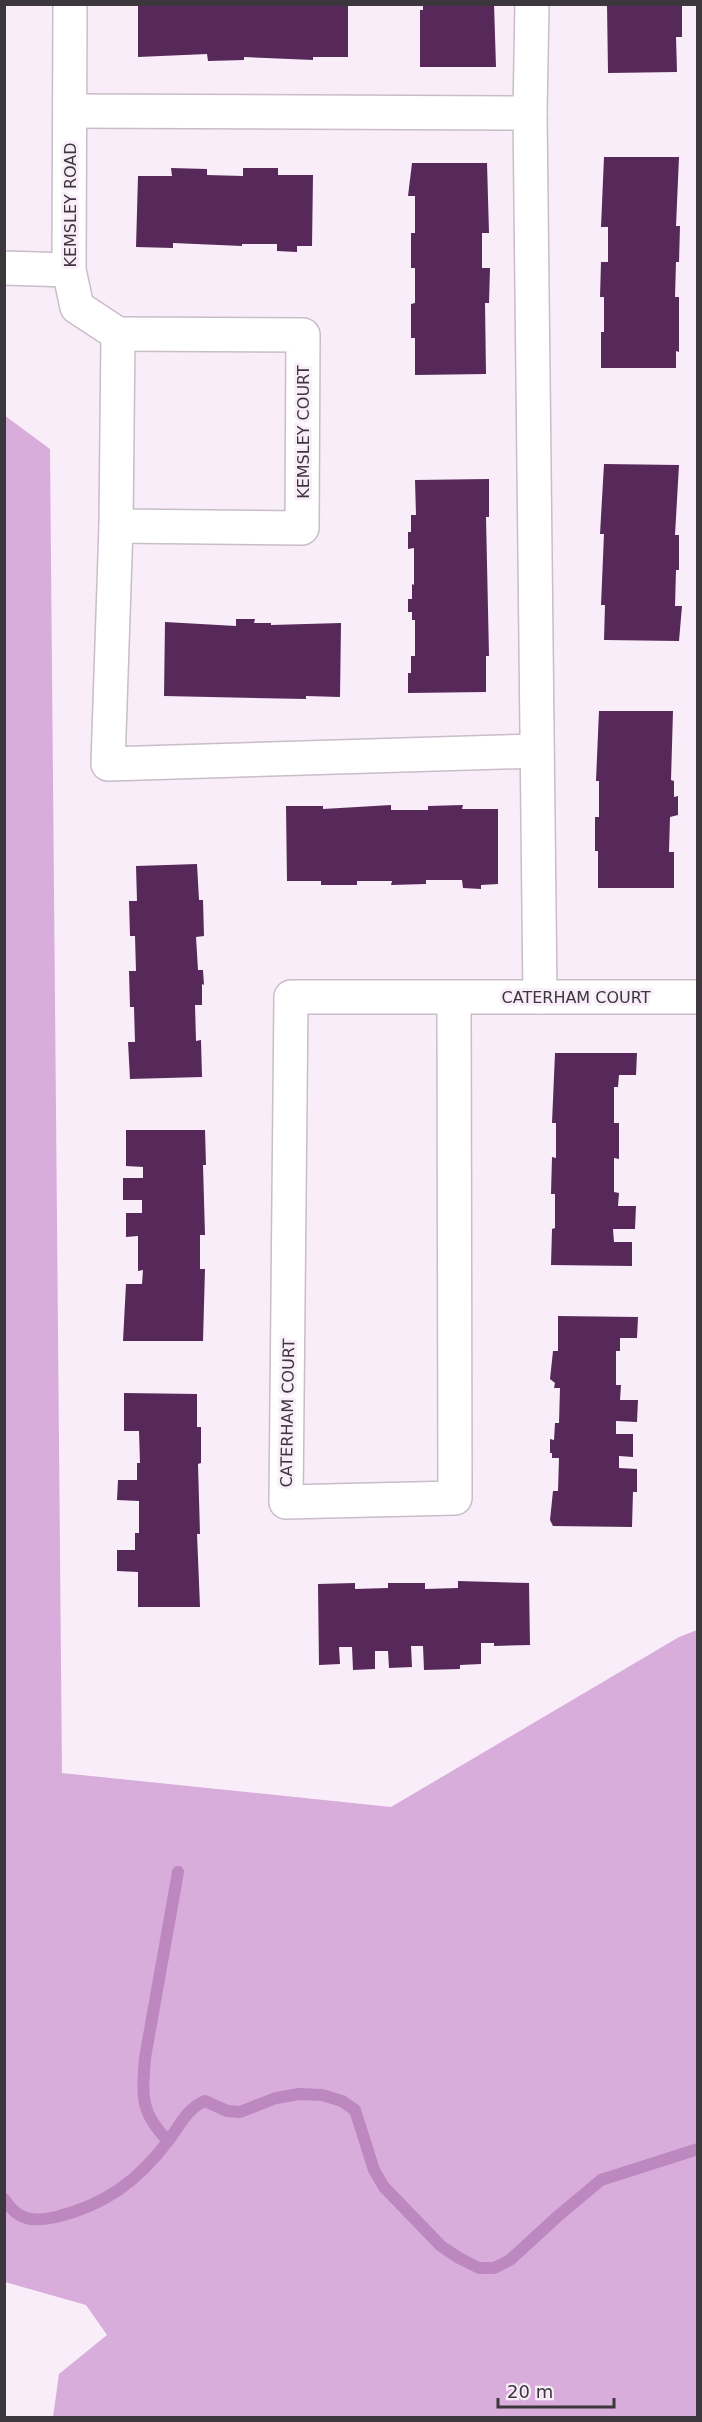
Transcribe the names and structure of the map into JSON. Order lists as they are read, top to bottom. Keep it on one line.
{"streets":{"street":["KEMSLEY ROAD","KEMSLEY COURT","CATERHAM COURT"]},"crossings":[["KEMSLEY ROAD","KEMSLEY COURT"]],"scale_bar":"20 m"}
